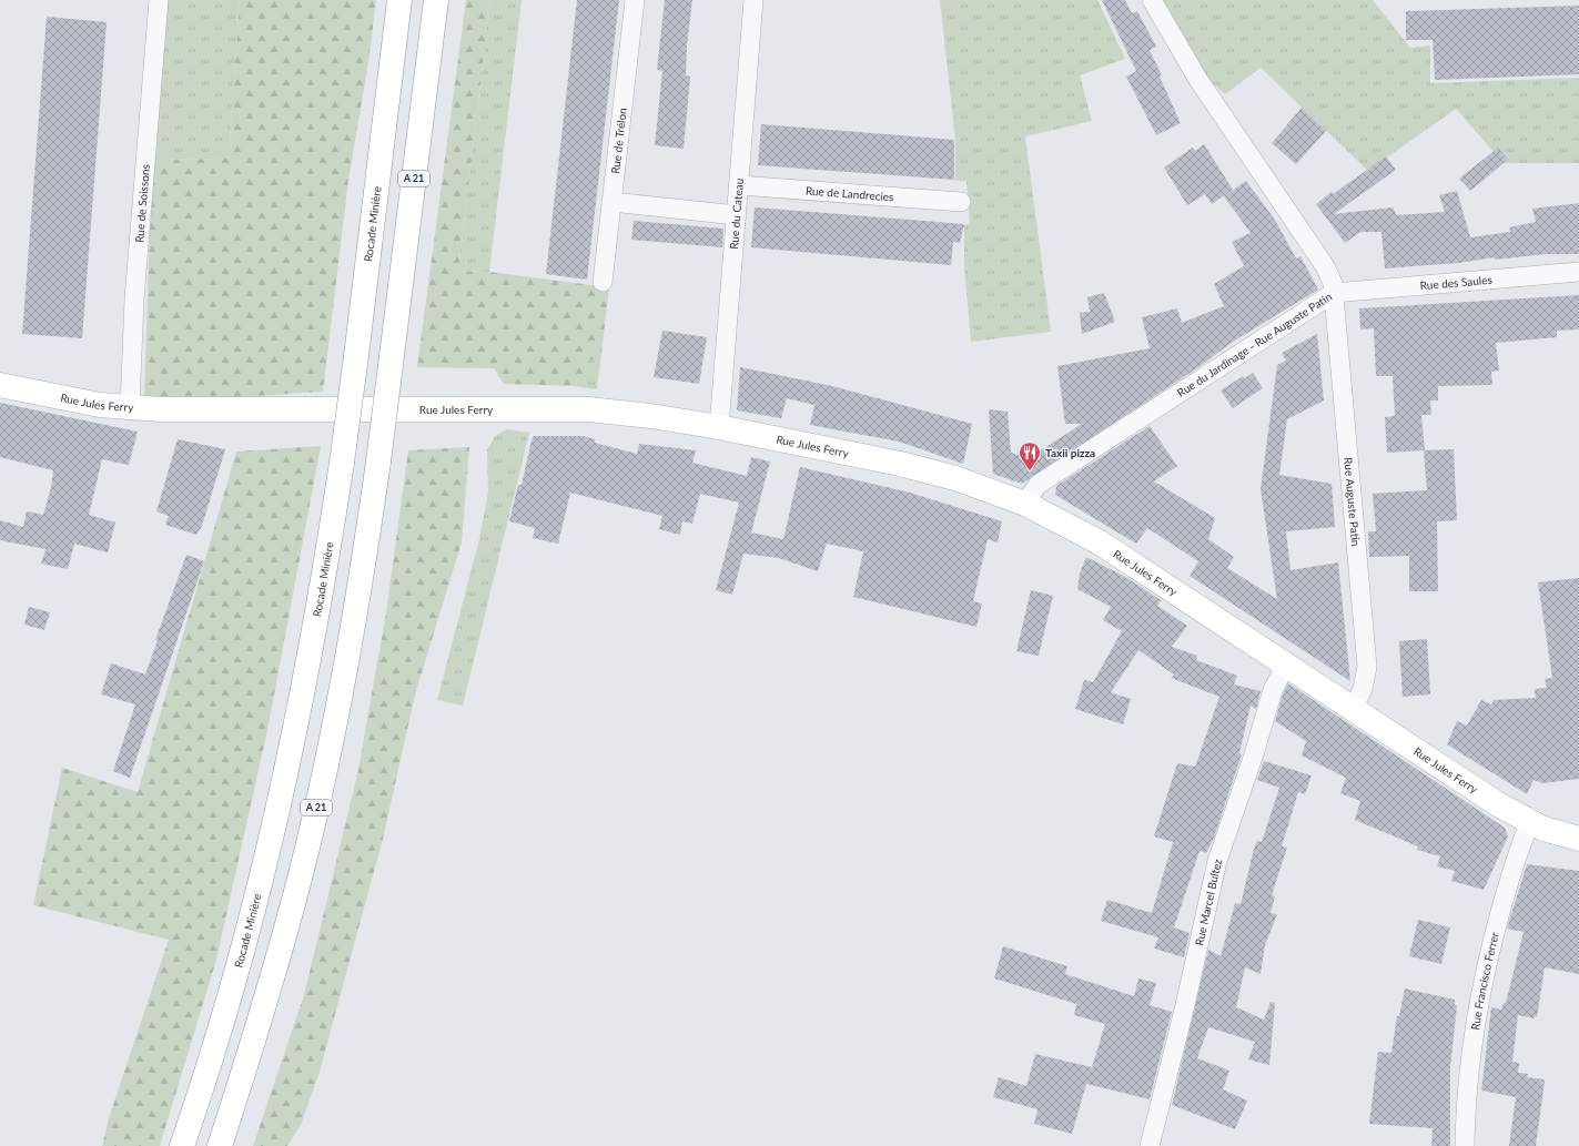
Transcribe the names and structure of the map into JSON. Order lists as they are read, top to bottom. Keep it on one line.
{"streets":{"main road":["A 21","Rocade Minière","Rue Jules Ferry"],"street":["Rue de Trélon","Rue de Landrecies","Rue de Soissons","Rue du Cateau","Rue des Saules","Rue du Jardinage - Rue Auguste Patin","Rue Auguste Patin","Rue Marcel Bultez","Rue Francisco Ferrer"]},"crossings":[["Rue de Landrecies","Rue du Cateau"],["Rue de Soissons","Rue Jules Ferry"],["Rue du Cateau","Rue Jules Ferry"],["Rue des Saules","Rue du Jardinage - Rue Auguste Patin"],["Rue des Saules","Rue Auguste Patin"],["Rue du Jardinage - Rue Auguste Patin","Rue Jules Ferry"],["Rue du Jardinage - Rue Auguste Patin","Rue Auguste Patin"],["Rue Jules Ferry","Rue Auguste Patin"],["Rue Jules Ferry","Rue Marcel Bultez"],["Rue Jules Ferry","Rue Francisco Ferrer"]],"places":{"restaurant":["Taxii pizza"]}}
